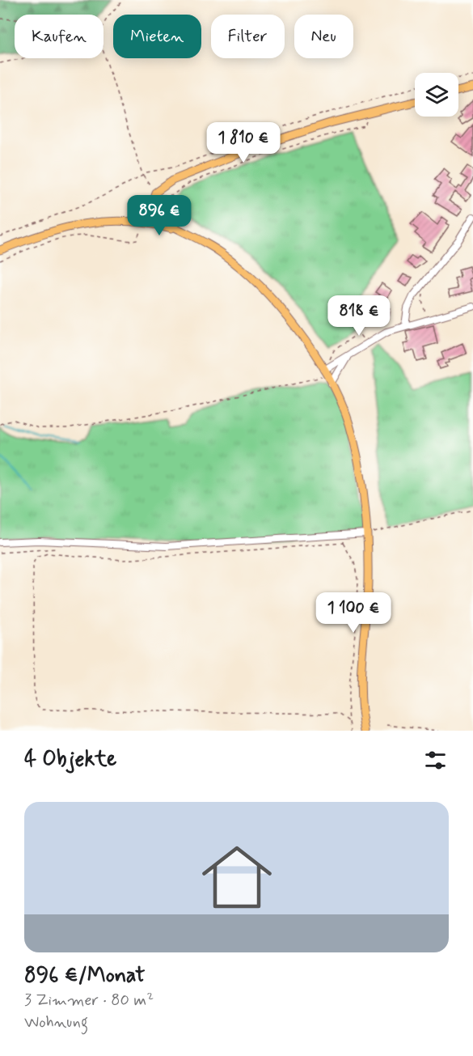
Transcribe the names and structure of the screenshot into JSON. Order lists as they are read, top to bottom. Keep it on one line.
{"page":{"chip":["Kaufen","Mieten","Filter","Neu"],"price":["1 810 €","896 €","818 €","1 100 €"],"heading":"4 Objekte","list":[{"name":"896 €/Monat","note":"3 Zimmer · 80 m² · Wohnung"}]}}
